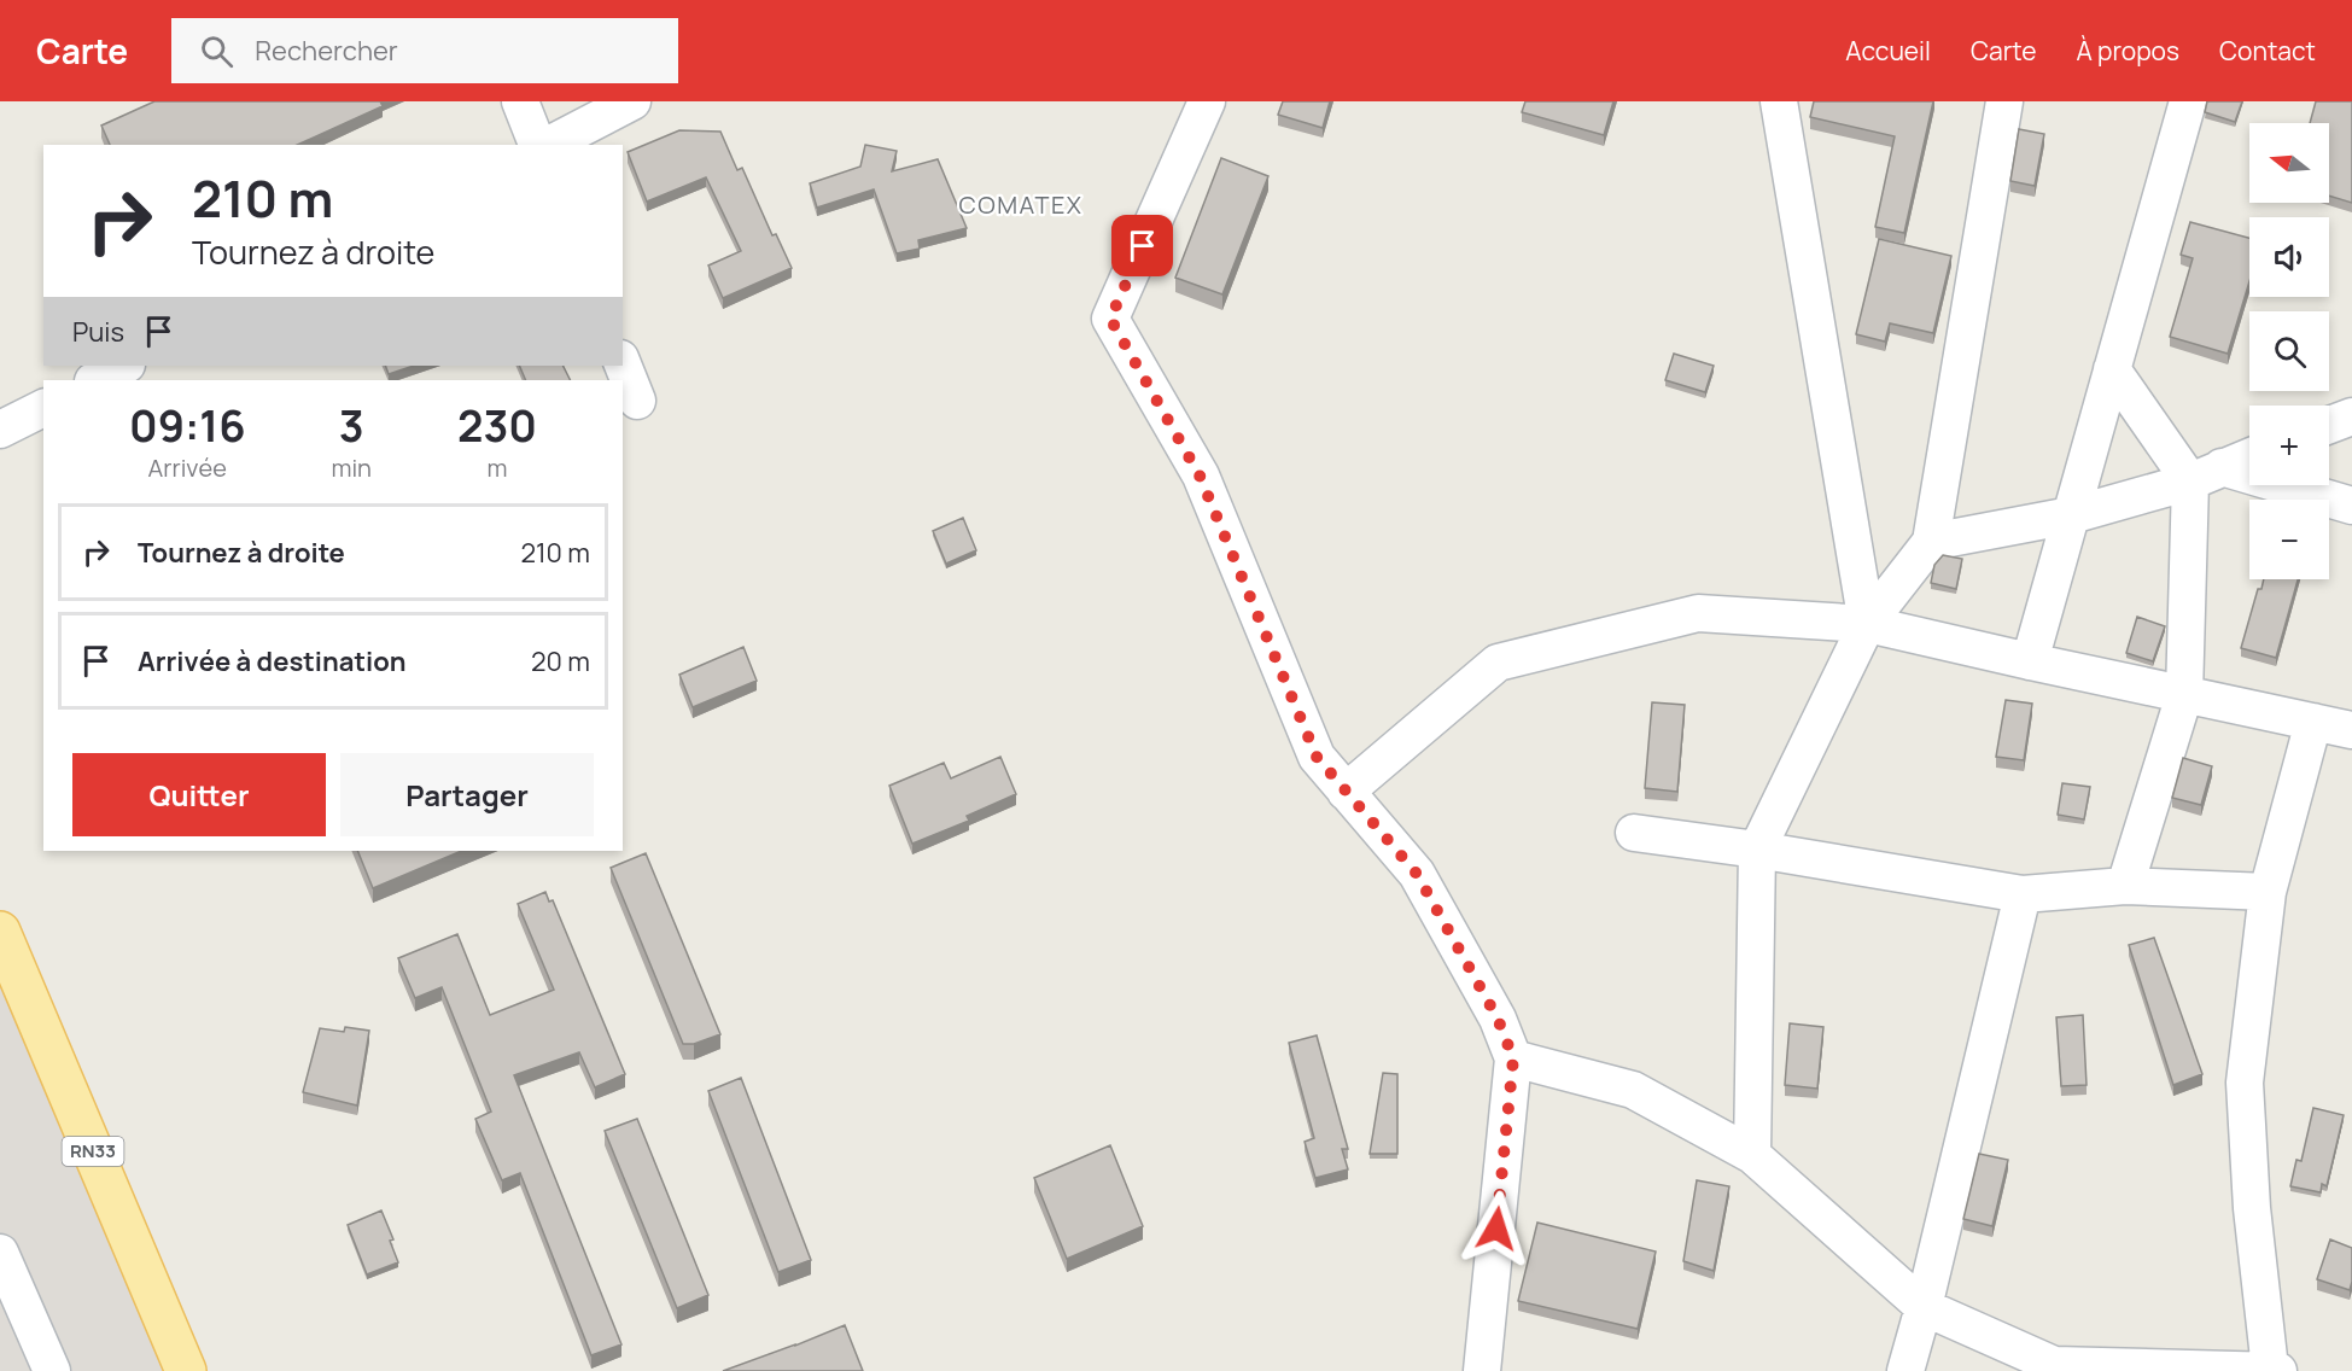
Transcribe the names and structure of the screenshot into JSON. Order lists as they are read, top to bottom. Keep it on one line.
{"streets":{"main road":["RN33"]},"districts":["COMATEX"],"north":"left","page":{"header":"Carte","search":"Rechercher","nav":["Accueil","Carte","À propos","Contact"],"map_buttons":["+","−"],"turn":["210 m","Tournez à droite"],"then":"Puis","eta":["09:16","Arrivée","3","min","230","m"],"list":[{"name":"Tournez à droite","value":"210 m"},{"name":"Arrivée à destination","value":"20 m"}],"buttons":["Quitter","Partager"]}}
